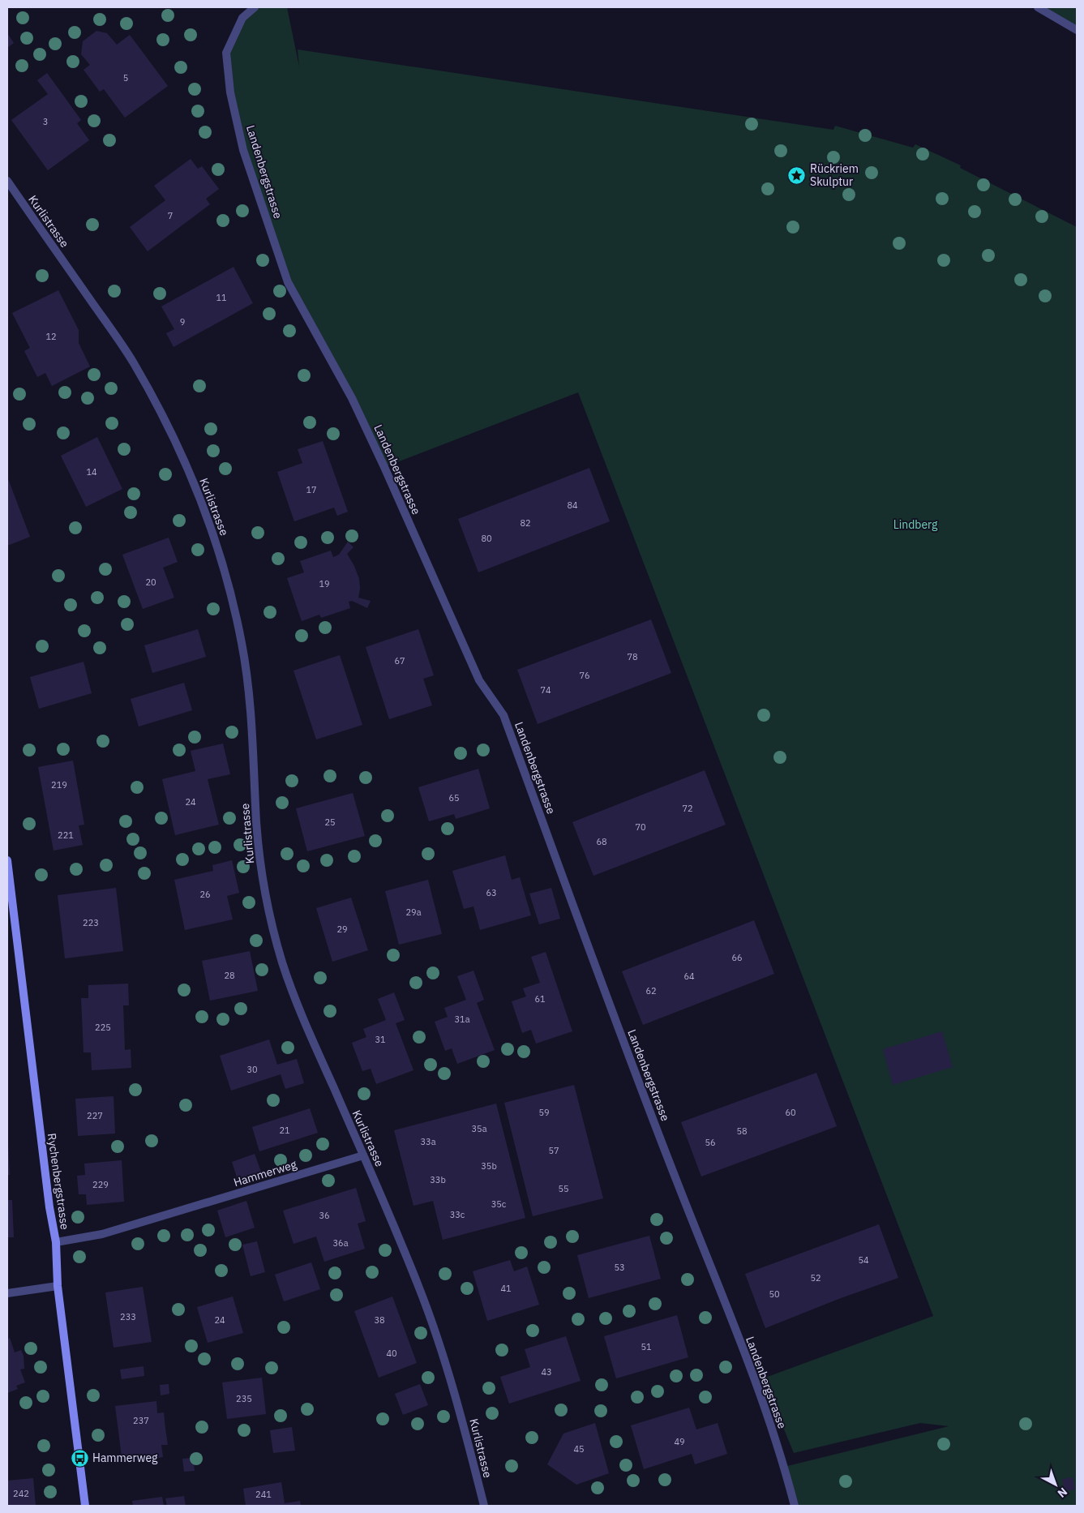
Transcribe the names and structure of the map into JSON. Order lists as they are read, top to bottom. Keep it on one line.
{"streets":{"street":["Landenbergstrasse","Kurlistrasse","Hammerweg","Rychenbergstrasse"]},"crossings":[["Kurlistrasse","Hammerweg"],["Hammerweg","Rychenbergstrasse"]],"parks":["Lindberg"],"places":{"place":["Rückriem Skulptur"],"bus stop":["Hammerweg"]},"house_numbers":["5","3","7","11","9","12","14","17","84","82","80","20","19","78","67","76","74","219","65","24","72","25","70","221","68","63","26","29a","223","29","66","28","64","62","61","31a","225","31","30","59","60","227","35a","21","58","33a","56","57","35b","33b","229","55","35c","33c","36","36a","54","53","52","41","50","233","24","38","51","40","43","235","237","49","45","242","241"],"north":"bottom right"}
